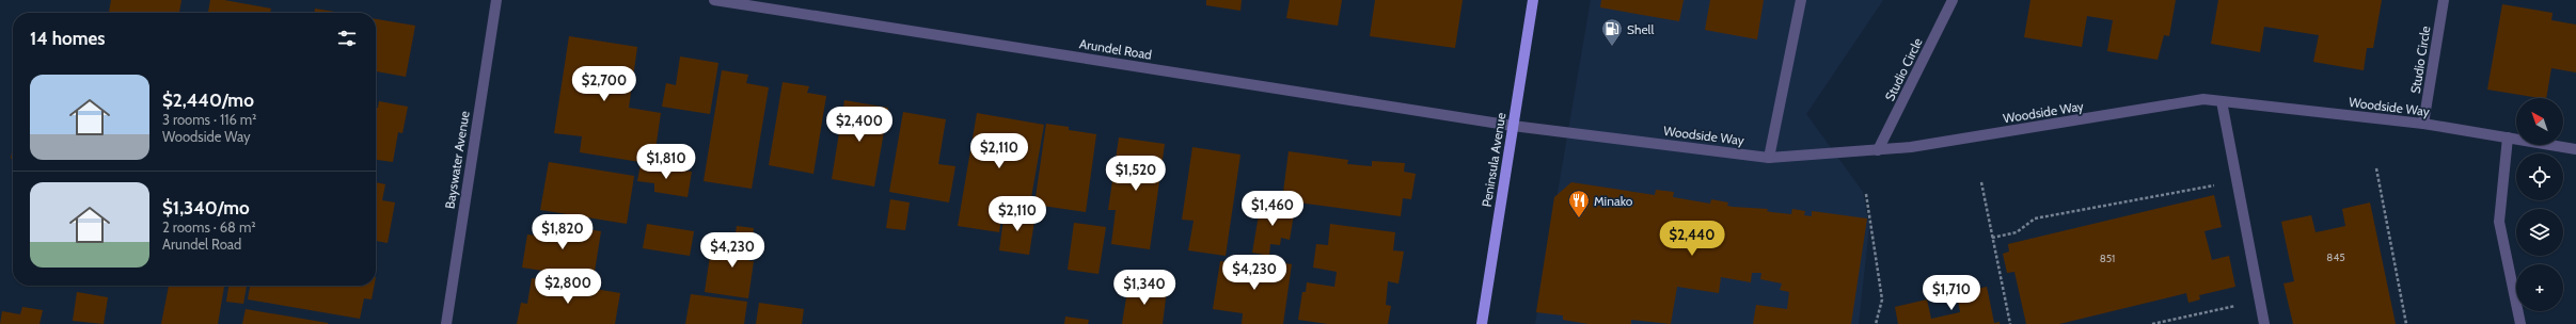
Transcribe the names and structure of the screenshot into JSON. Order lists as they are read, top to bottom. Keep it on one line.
{"streets":{"main road":["Peninsula Avenue"],"street":["Arundel Road","Studio Circle","Woodside Way","Bayswater Avenue"]},"crossings":[["Arundel Road","Woodside Way"],["Arundel Road","Peninsula Avenue"],["Studio Circle","Woodside Way"],["Woodside Way","Peninsula Avenue"]],"places":{"fuel station":["Shell"],"restaurant":["Minako"]},"house_numbers":["845","851"],"north":"top left","page":{"heading":"14 homes","list":[{"name":"$2,440/mo","note":"3 rooms · 116 m² · Woodside Way"},{"name":"$1,340/mo","note":"2 rooms · 68 m² · Arundel Road"}],"price":["$2,700","$2,400","$2,110","$1,810","$1,520","$1,460","$2,110","$1,820","$2,440","$4,230","$4,230","$2,800","$1,340","$1,710"],"map_buttons":"+"}}
